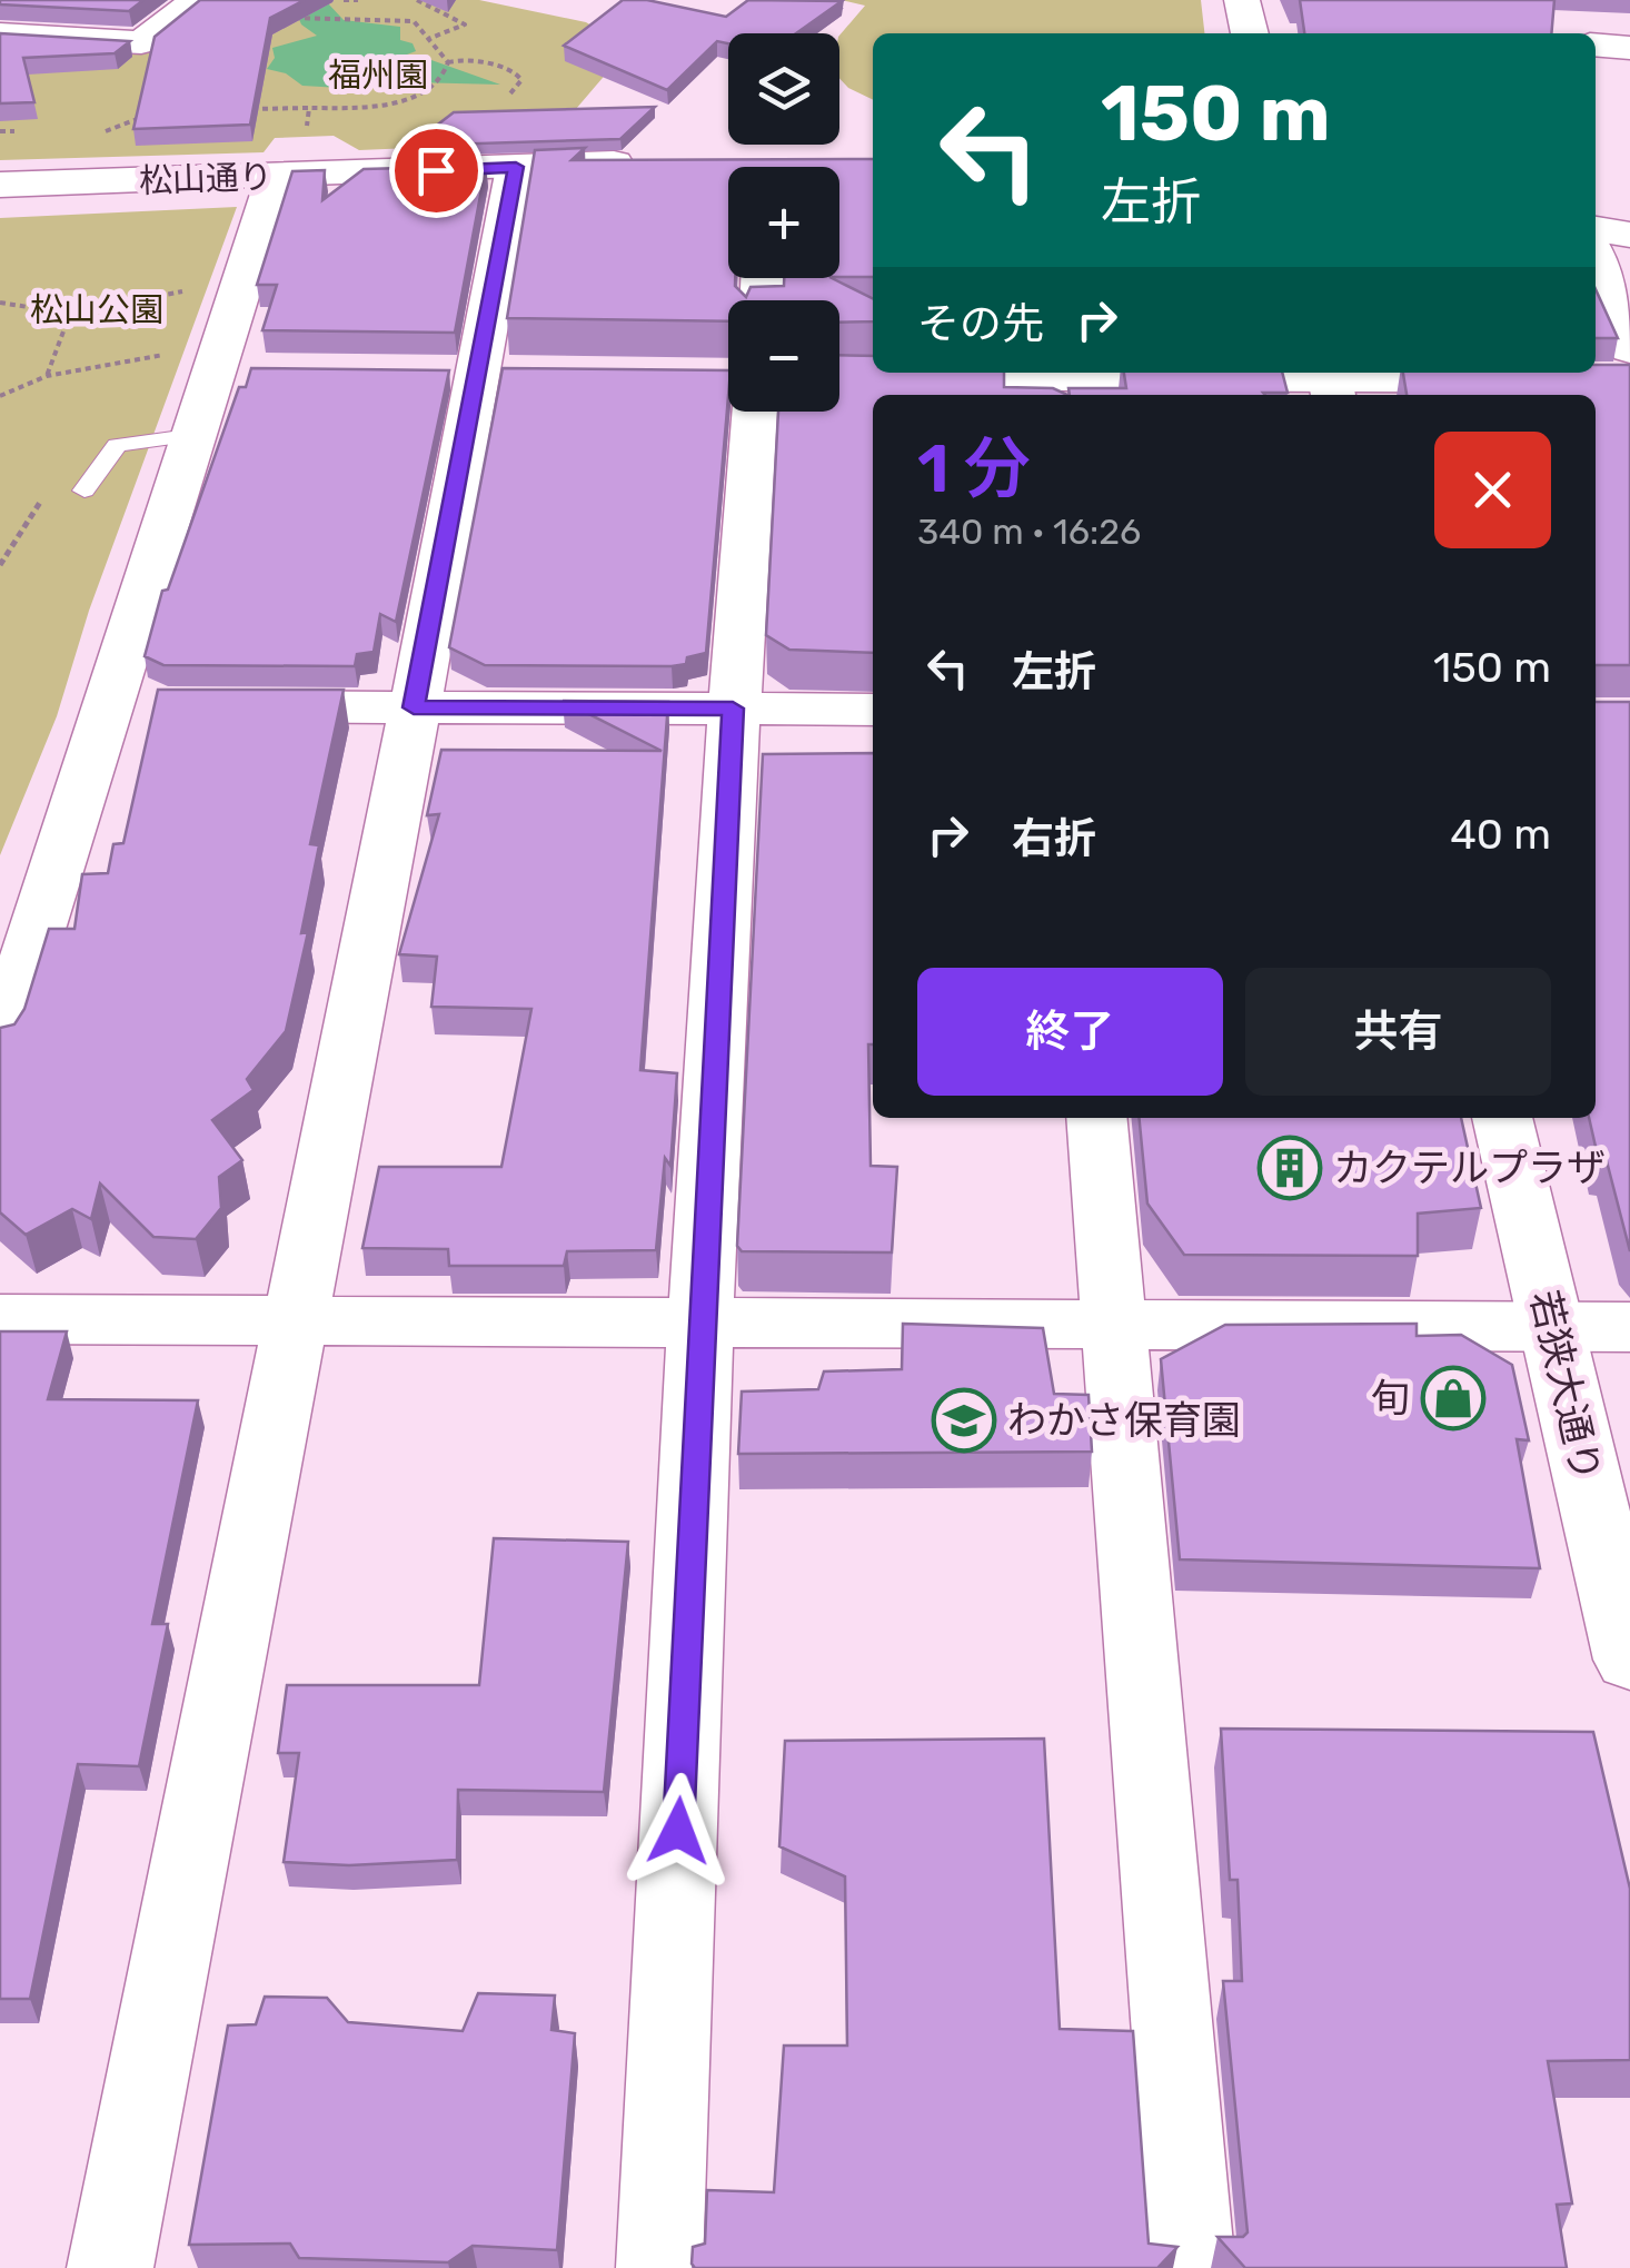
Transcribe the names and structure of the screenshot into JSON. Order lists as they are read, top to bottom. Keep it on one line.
{"streets":{"street":["松山通り","若狭大通り"]},"parks":["福州園","松山公園"],"places":{"building":["カクテルプラザ"],"shop":["旬"],"school or university":["わかさ保育園"]},"page":{"map_buttons":["+","−"],"turn":["150 m","左折"],"then":"その先","heading":["1 分","340 m · 16:26"],"list":[{"name":"左折","value":"150 m"},{"name":"右折","value":"40 m"}],"buttons":["終了","共有"]}}
